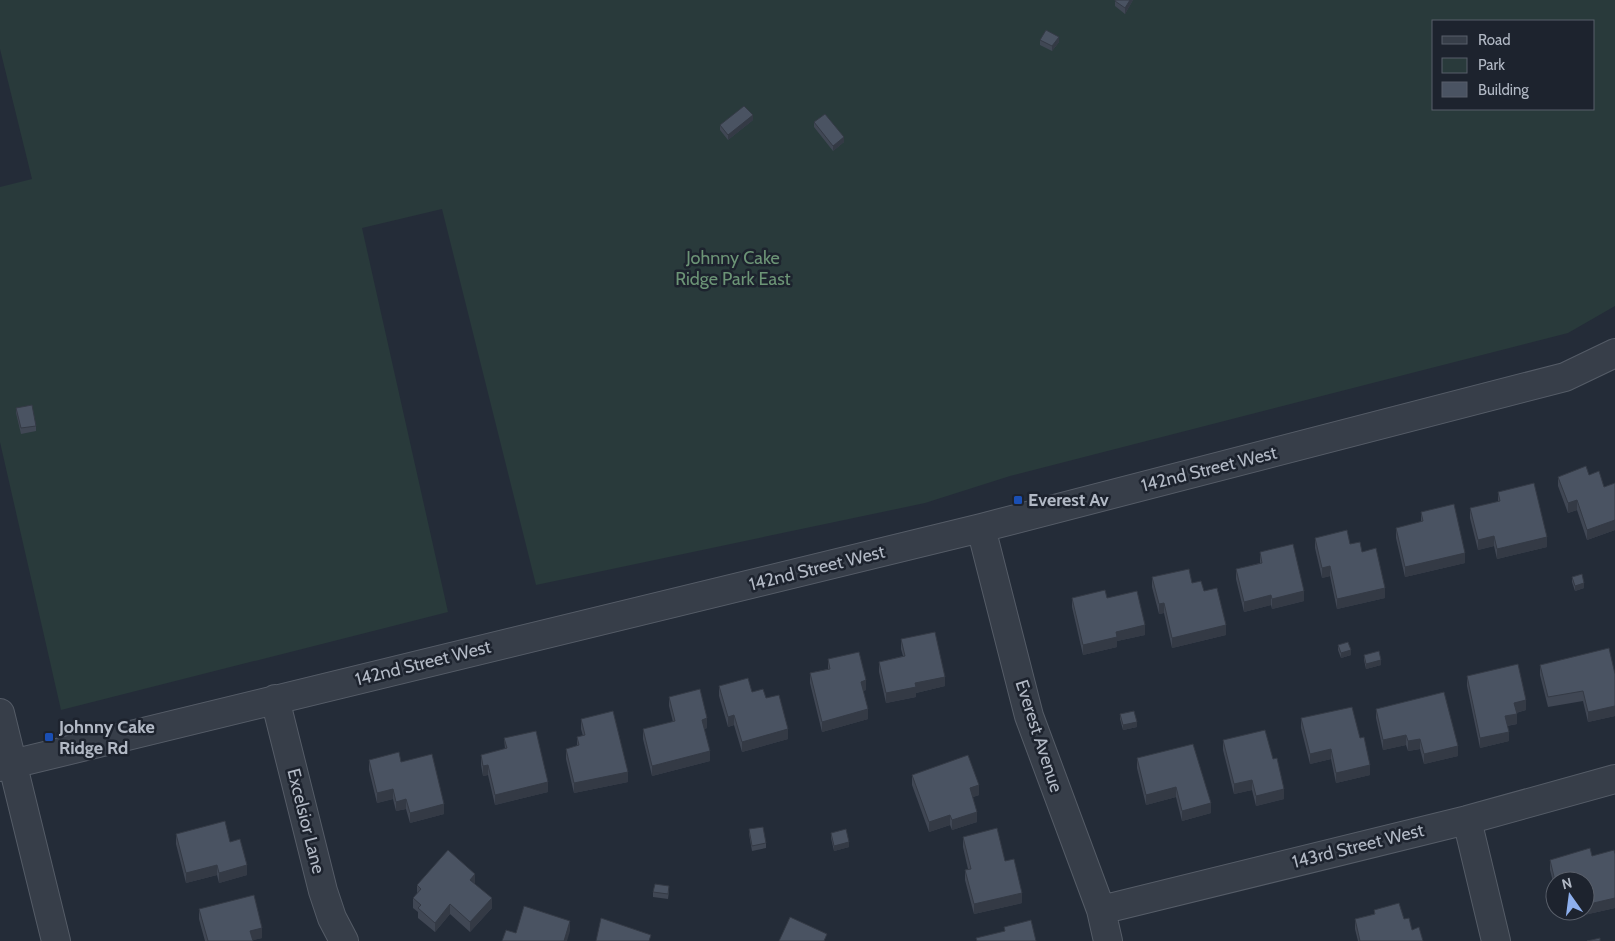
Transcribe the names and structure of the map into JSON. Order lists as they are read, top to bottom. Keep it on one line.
{"streets":{"street":["142nd Street West","Everest Avenue","Excelsior Lane","143rd Street West"]},"crossings":[["142nd Street West","Everest Avenue"],["142nd Street West","Excelsior Lane"],["Everest Avenue","143rd Street West"]],"parks":["Johnny Cake Ridge Park East"],"places":{"transit":["Everest Av","Johnny Cake Ridge Rd"]},"legend":["Road","Park","Building"],"north":"top"}
